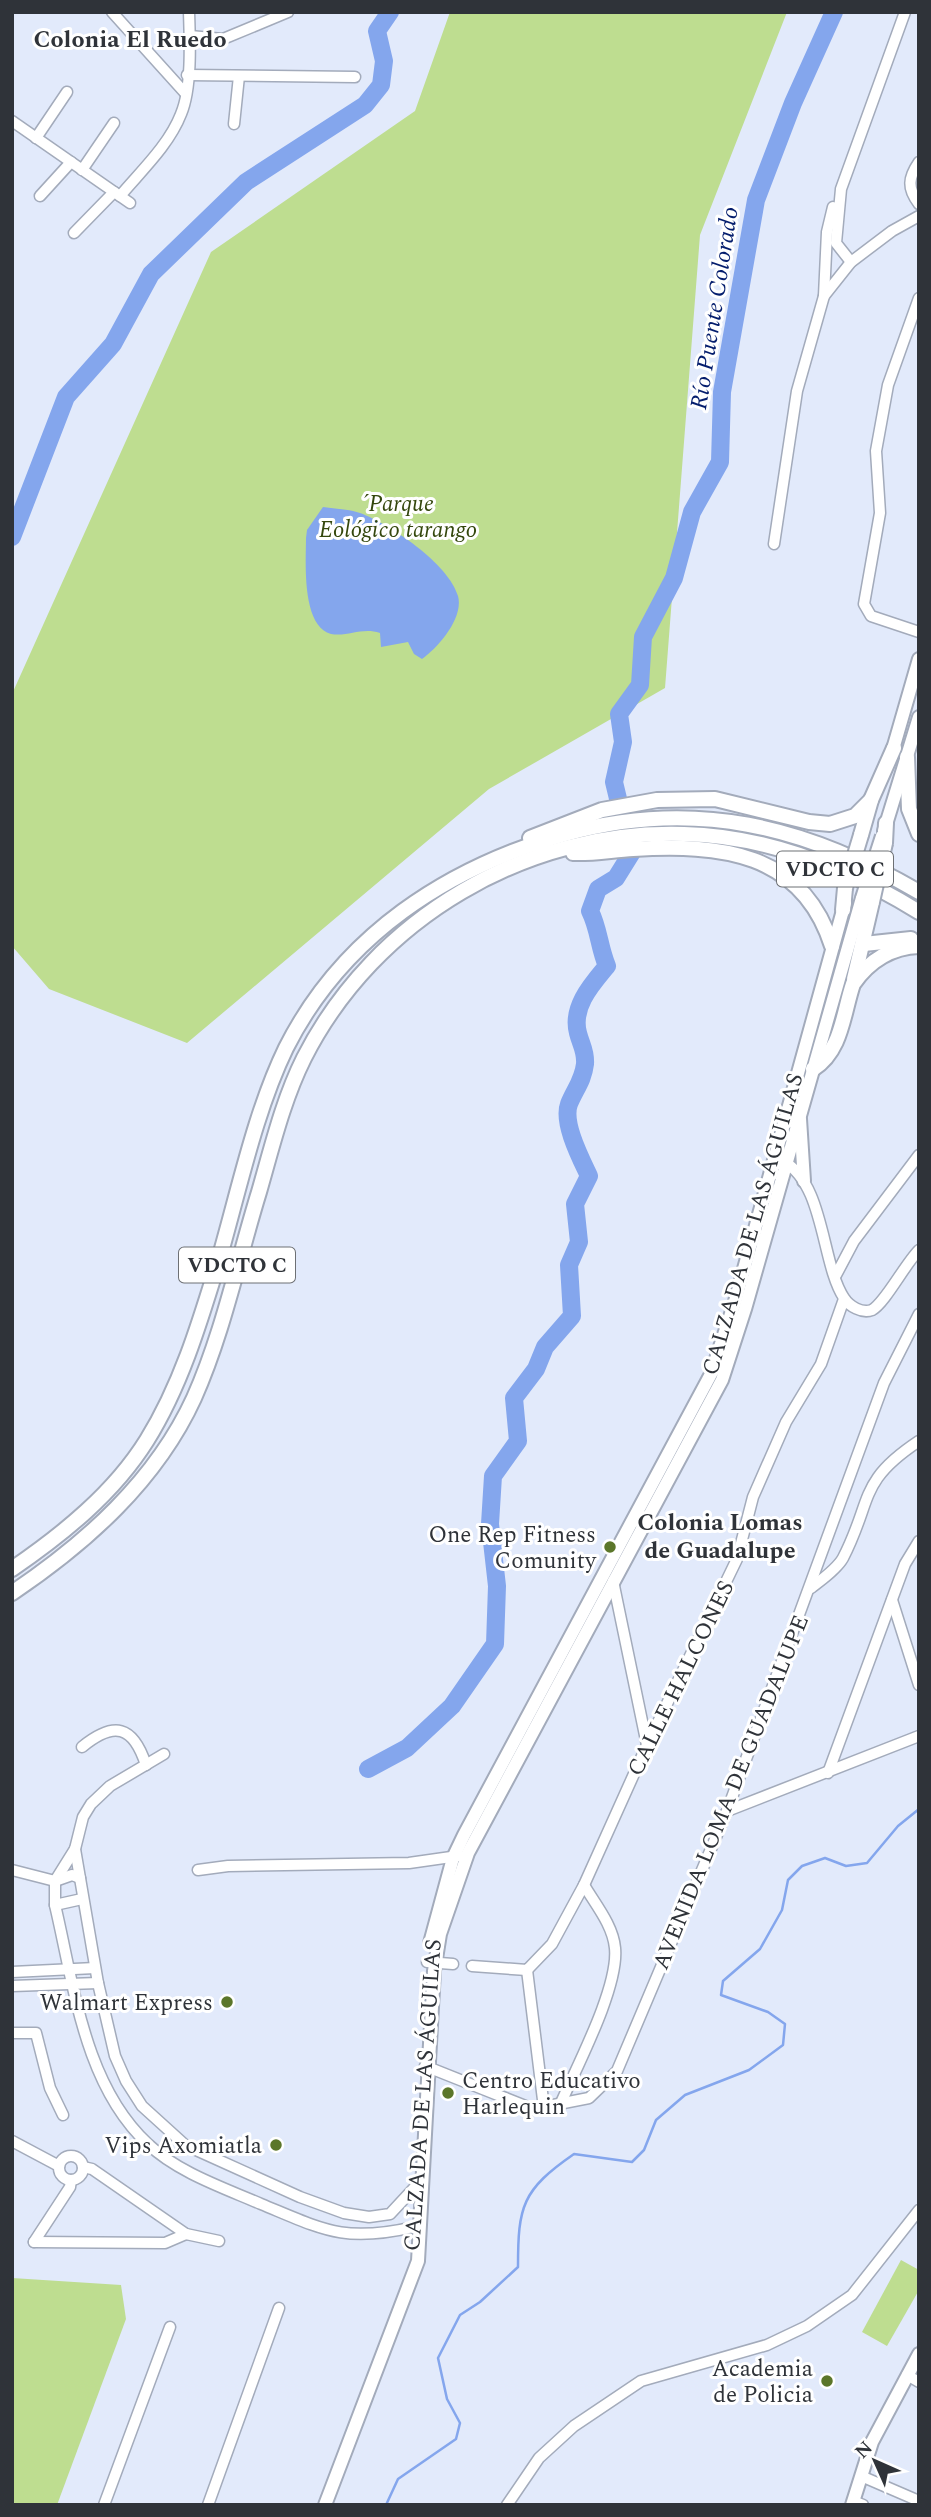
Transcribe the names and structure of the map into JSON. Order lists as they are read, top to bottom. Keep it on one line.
{"streets":{"highway":["VDCTO C"],"main road":["CALZADA DE LAS ÁGUILAS"],"street":["CALLE HALCONES","AVENIDA LOMA DE GUADALUPE"]},"crossings":[["CALZADA DE LAS ÁGUILAS","AVENIDA LOMA DE GUADALUPE"]],"districts":["Colonia El Ruedo","Colonia Lomas de Guadalupe"],"water":["Río Puente Colorado"],"parks":["´Parque Eológico tarango"],"places":["One Rep Fitness Comunity","Walmart Express","Centro Educativo Harlequin","Vips Axomiatla","Academia de Policia"],"north":"top left"}
